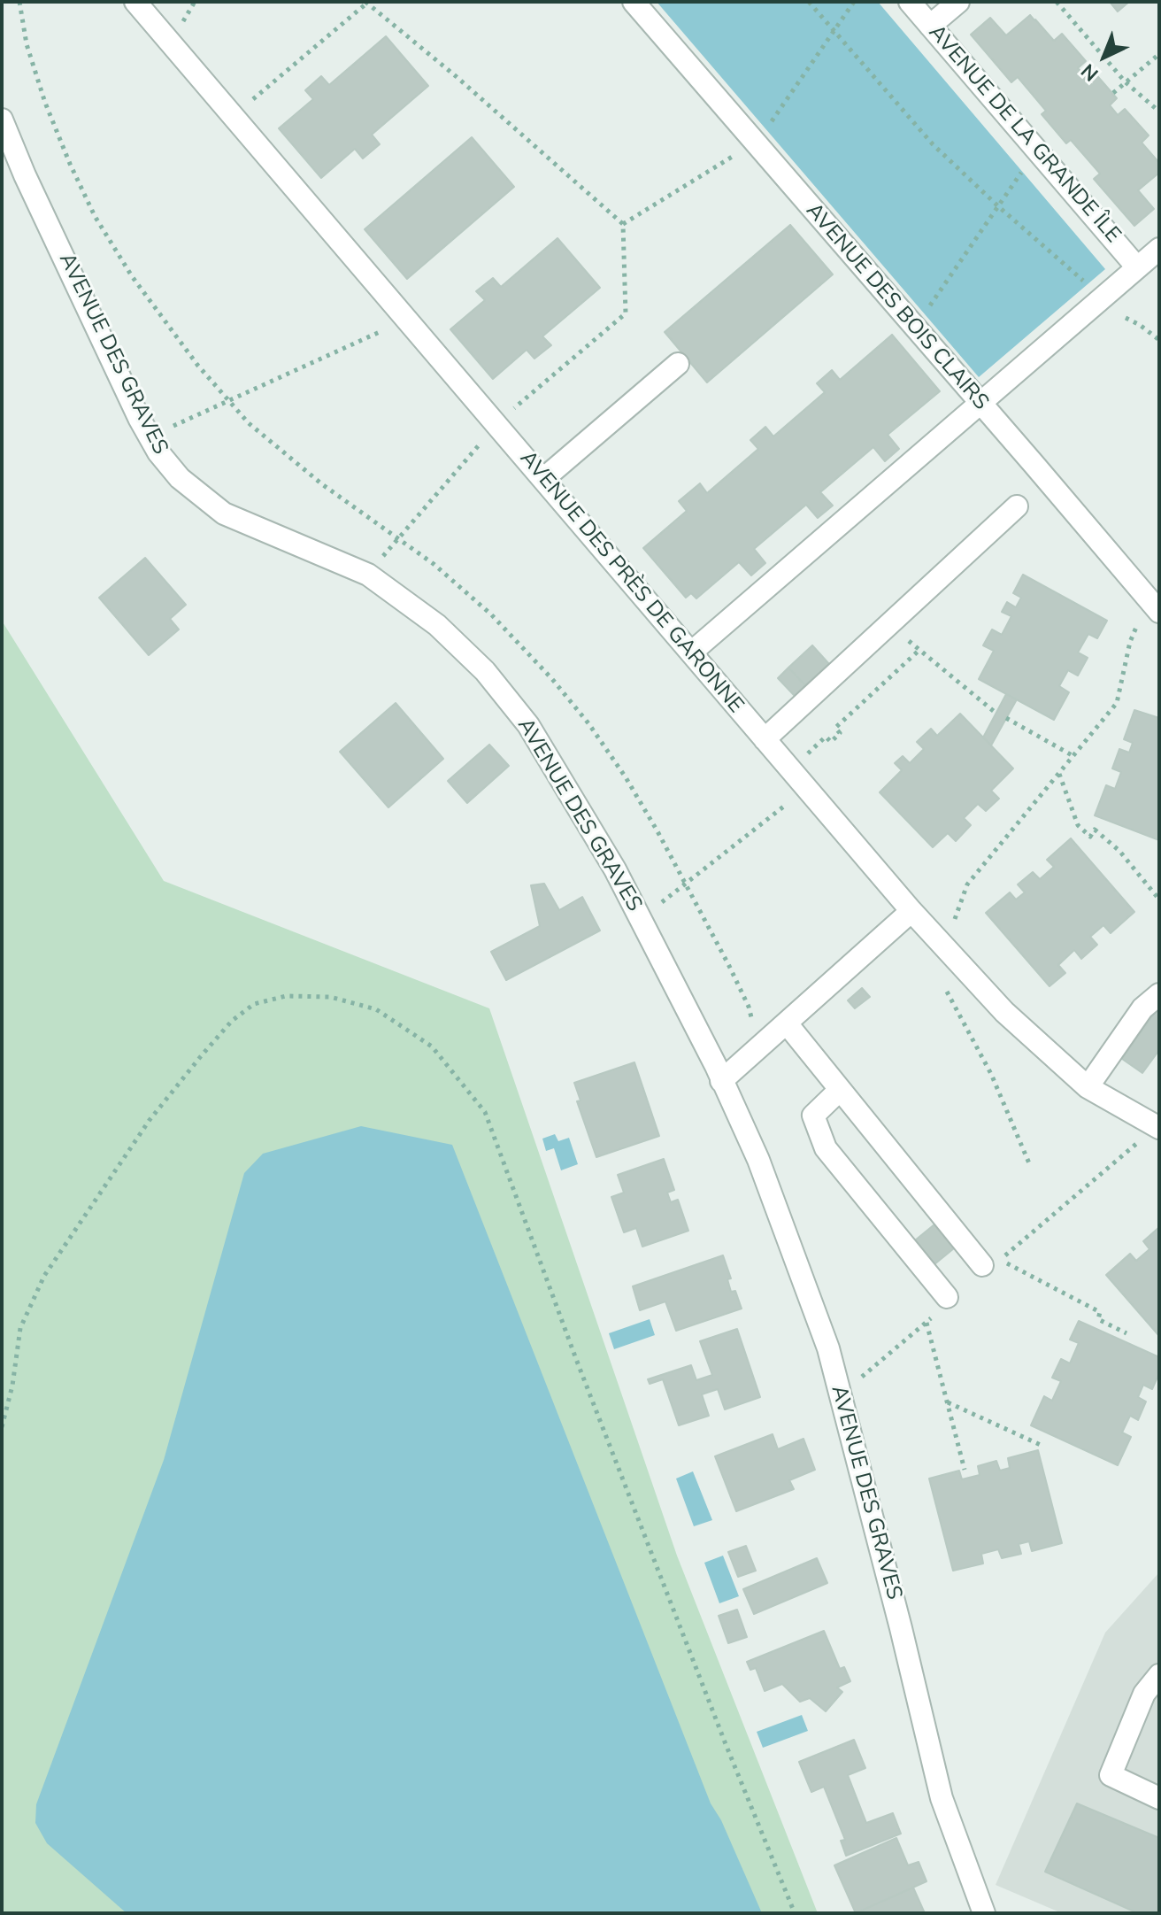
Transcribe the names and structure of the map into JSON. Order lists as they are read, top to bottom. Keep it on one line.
{"streets":{"street":["AVENUE DE LA GRANDE ÎLE","AVENUE DES BOIS CLAIRS","AVENUE DES GRAVES","AVENUE DES PRÈS DE GARONNE"]},"north":"bottom left"}
